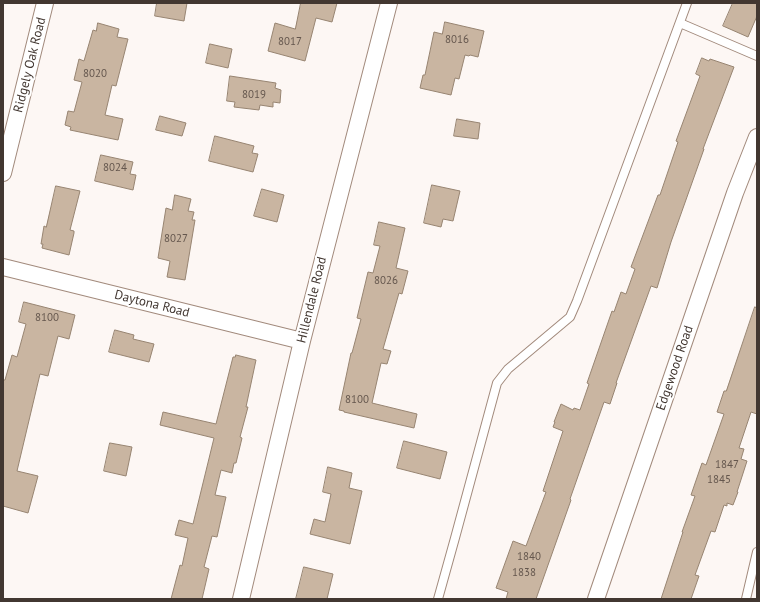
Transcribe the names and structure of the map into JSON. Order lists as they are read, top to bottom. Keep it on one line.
{"streets":{"street":["Ridgely Oak Road","Hillendale Road","Daytona Road","Edgewood Road"]},"crossings":[["Hillendale Road","Daytona Road"]],"house_numbers":["8016","8017","8020","8019","8024","8027","8026","8100","8100","1847","1845","1840","1838"]}
